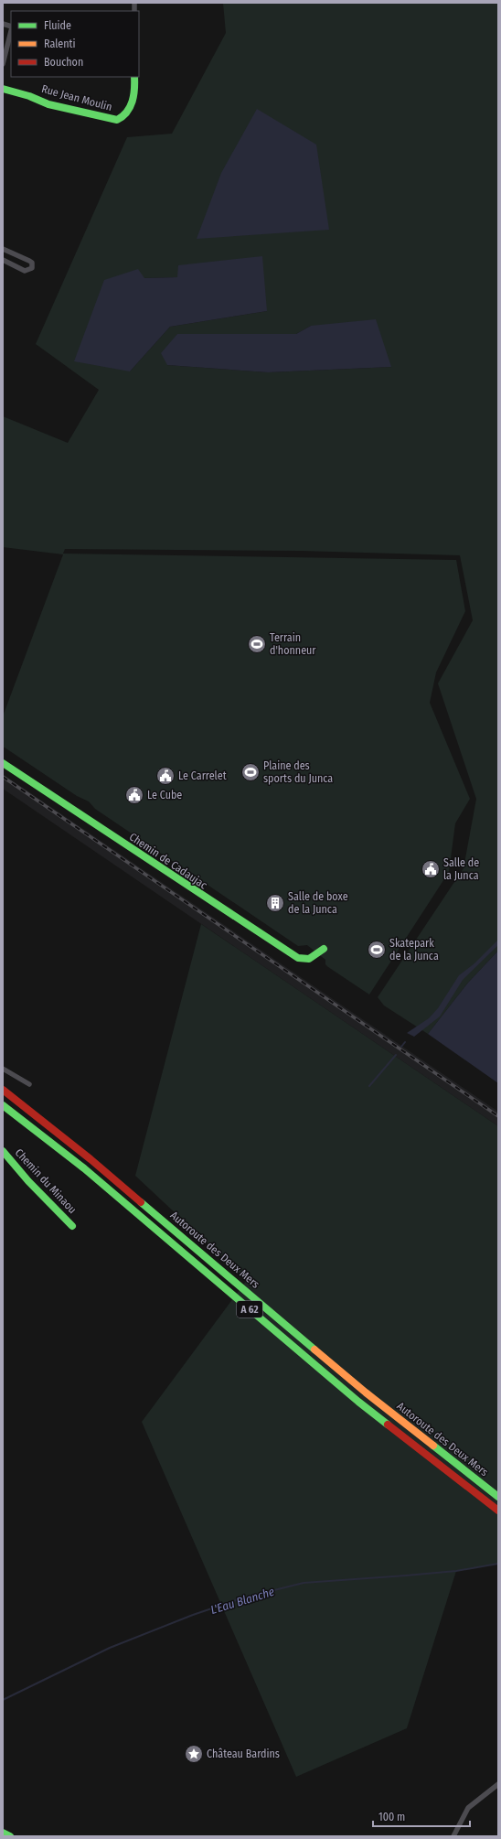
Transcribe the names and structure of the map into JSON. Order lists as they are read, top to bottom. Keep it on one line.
{"streets":{"main road":["Rue Jean Moulin","Chemin de Cadaujac","Chemin du Minaou","Autoroute des Deux Mers","A 62"]},"water":["L'Eau Blanche"],"places":{"sports":["Terrain d'honneur","Plaine des sports du Junca","Skatepark de la Junca"],"public building":["Le Carrelet","Le Cube","Salle de la Junca"],"building":["Salle de boxe de la Junca"],"place":["Château Bardins"]},"legend":["Fluide","Ralenti","Bouchon"],"scale_bar":"100 m"}
